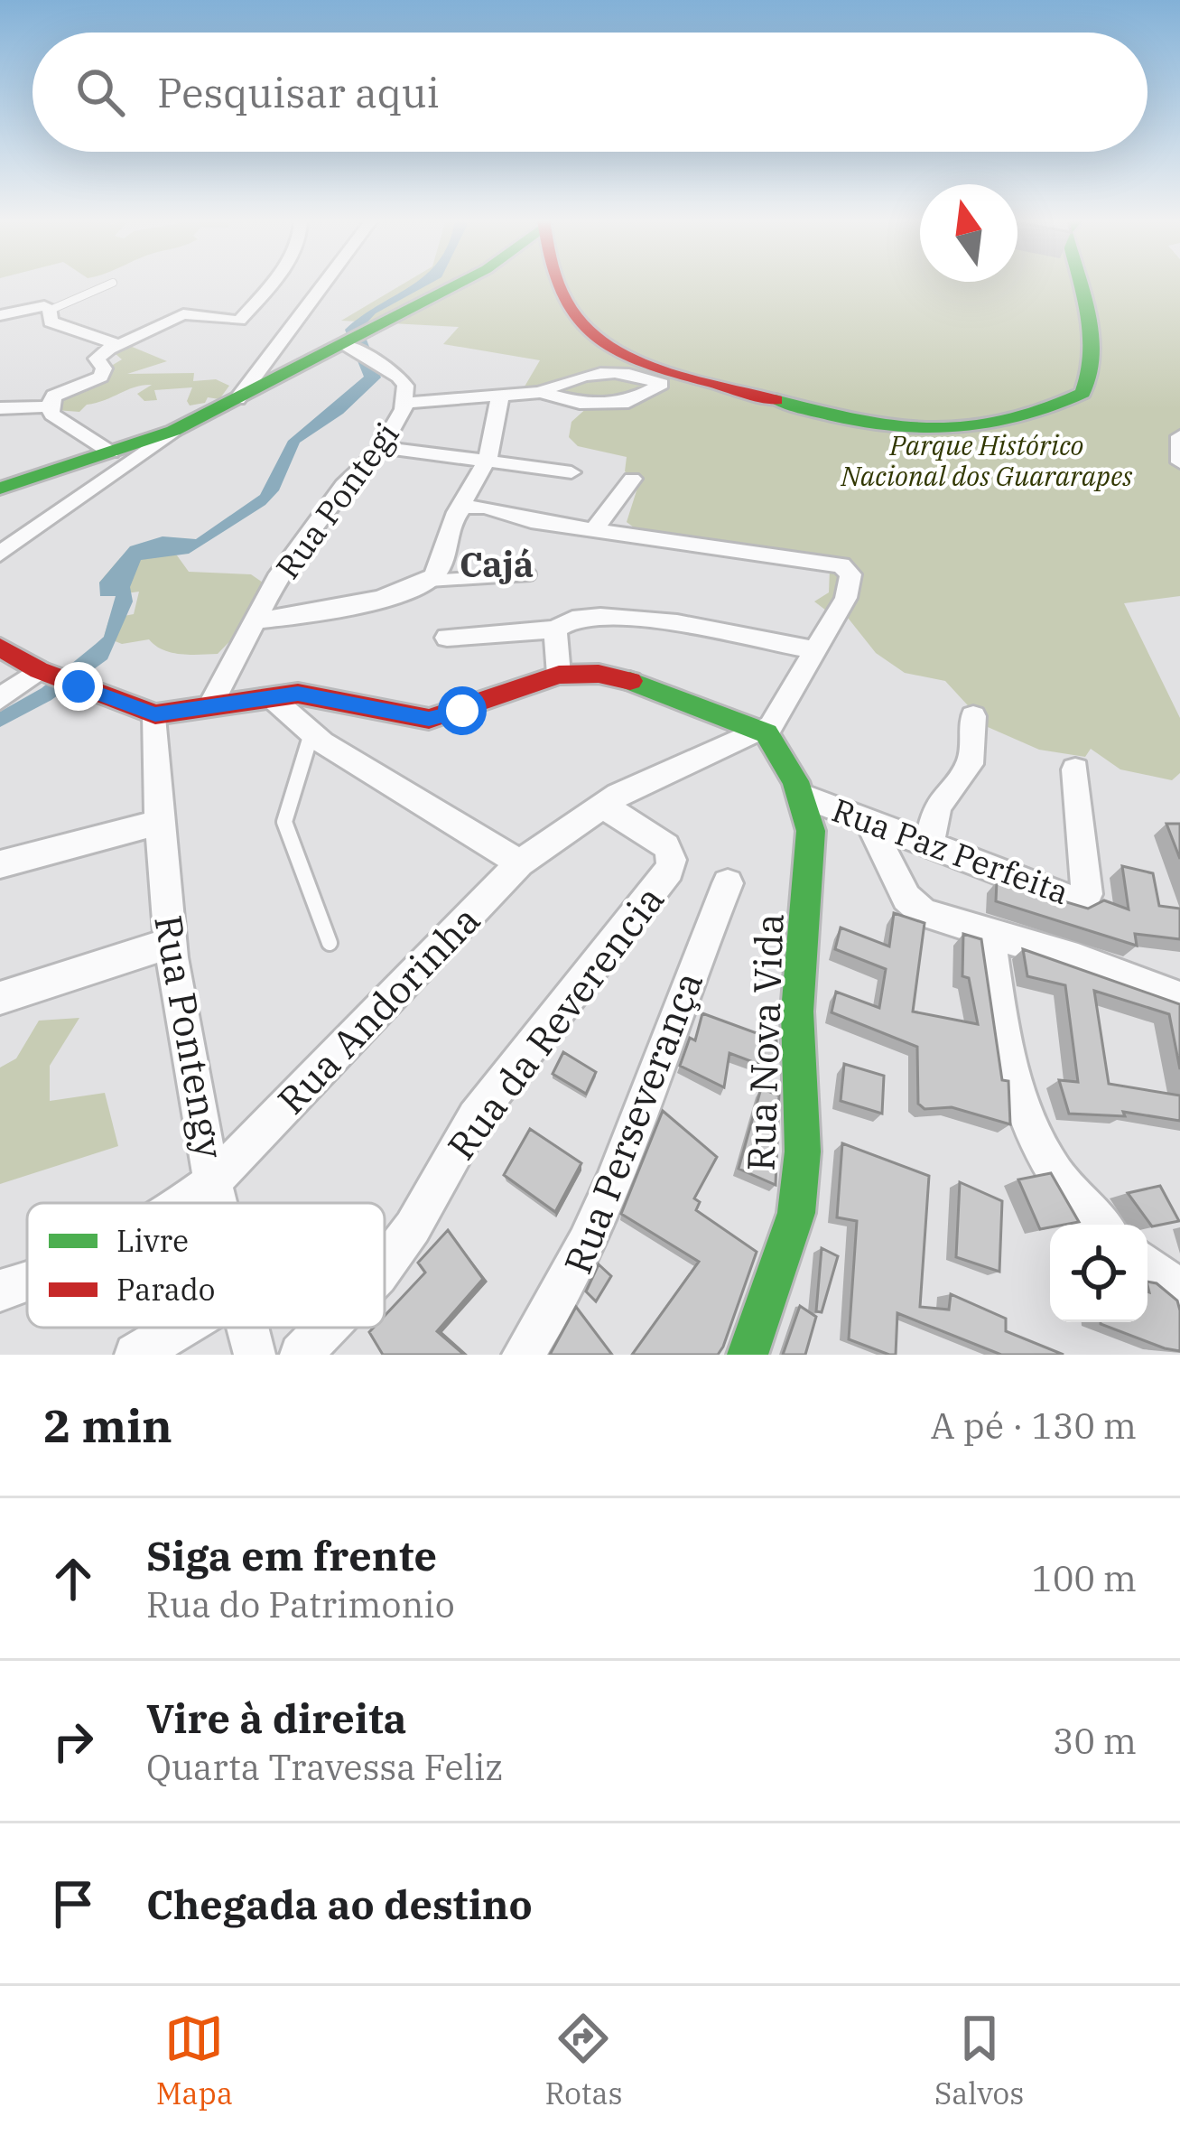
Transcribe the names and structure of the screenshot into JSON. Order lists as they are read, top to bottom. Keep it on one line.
{"streets":{"main road":["Rua Nova Vida"],"street":["Rua Pontegi","Rua Paz Perfeita","Rua Andorinha","Rua da Reverencia","Rua Pontengy","Rua Perseverança"]},"crossings":[["Rua Paz Perfeita","Rua Nova Vida"],["Rua Andorinha","Rua da Reverencia"],["Rua Andorinha","Rua Pontengy"],["Rua Andorinha","Rua Nova Vida"]],"districts":["Cajá"],"parks":["Parque Histórico Nacional dos Guararapes"],"legend":["Livre","Parado"],"north":"top","page":{"search":"Pesquisar aqui","heading":["2 min","A pé · 130 m"],"list":[["Siga em frente","Rua do Patrimonio","100 m"],["Vire à direita","Quarta Travessa Feliz","30 m"],"Chegada ao destino"],"nav":["Mapa","Rotas","Salvos"]}}
